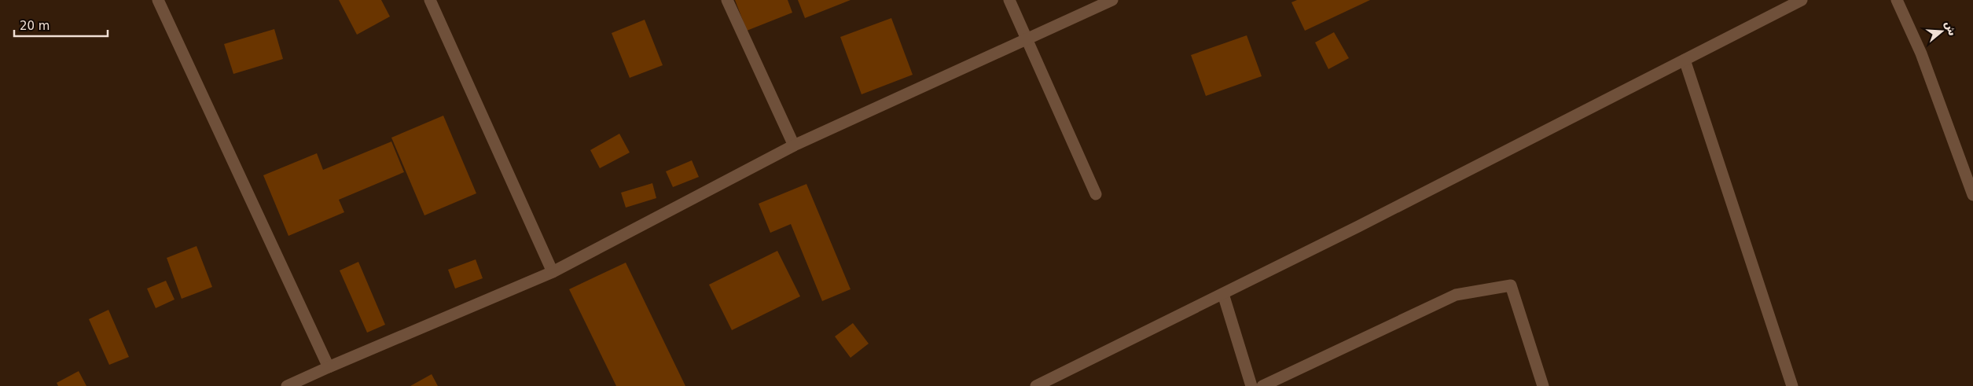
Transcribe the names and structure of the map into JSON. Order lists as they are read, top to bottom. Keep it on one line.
{"scale_bar":"20 m","north":"right"}
